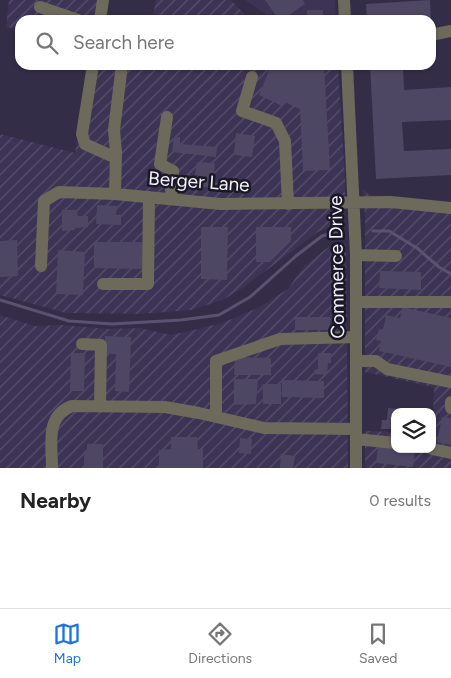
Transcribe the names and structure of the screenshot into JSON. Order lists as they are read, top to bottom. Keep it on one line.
{"streets":{"street":["Berger Lane","Commerce Drive"]},"crossings":[["Berger Lane","Commerce Drive"]],"page":{"search":"Search here","heading":["Nearby","0 results"],"nav":["Map","Directions","Saved"]}}
